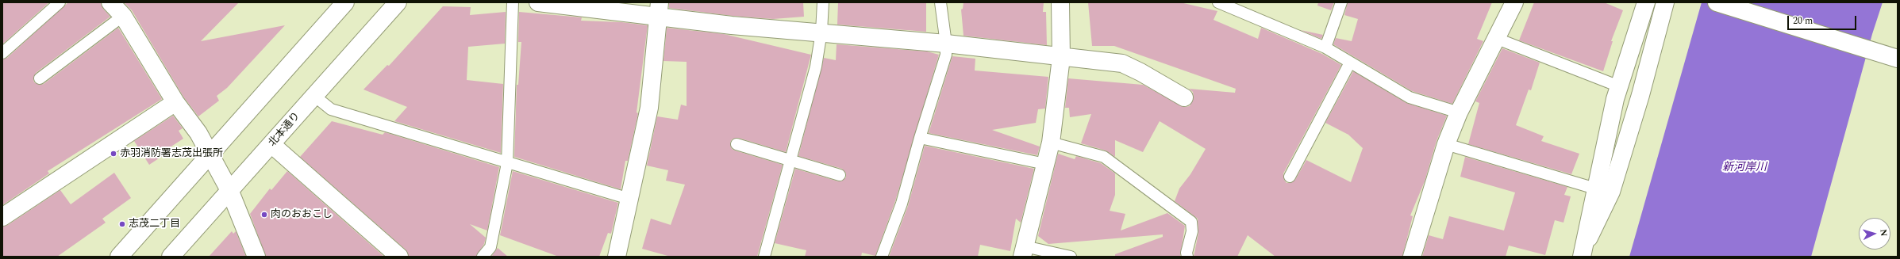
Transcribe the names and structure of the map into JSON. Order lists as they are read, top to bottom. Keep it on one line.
{"streets":{"main road":["北本通り"]},"water":["新河岸川"],"places":["赤羽消防署志茂出張所","肉のおおこし","志茂二丁目"],"scale_bar":"20 m","north":"right"}
